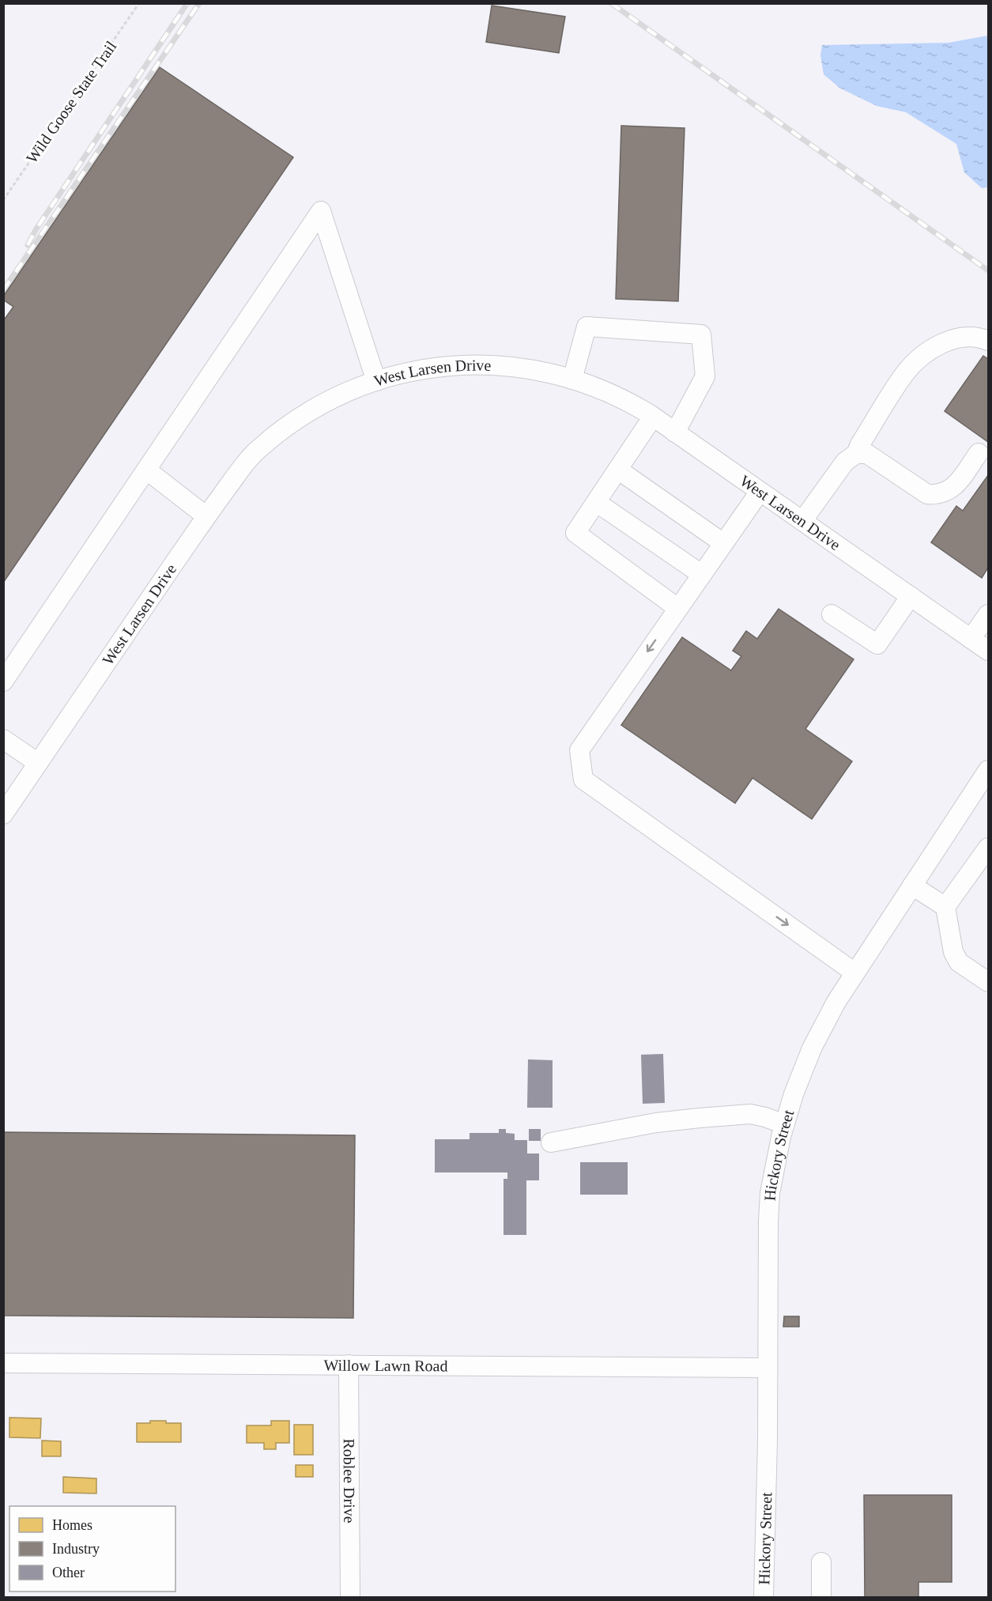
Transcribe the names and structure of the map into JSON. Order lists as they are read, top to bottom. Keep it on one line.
{"streets":{"street":["West Larsen Drive","Hickory Street","Willow Lawn Road","Roblee Drive"],"path":["Wild Goose State Trail"]},"crossings":[["Hickory Street","Willow Lawn Road"],["Willow Lawn Road","Roblee Drive"]],"legend":["Homes","Industry","Other"]}
